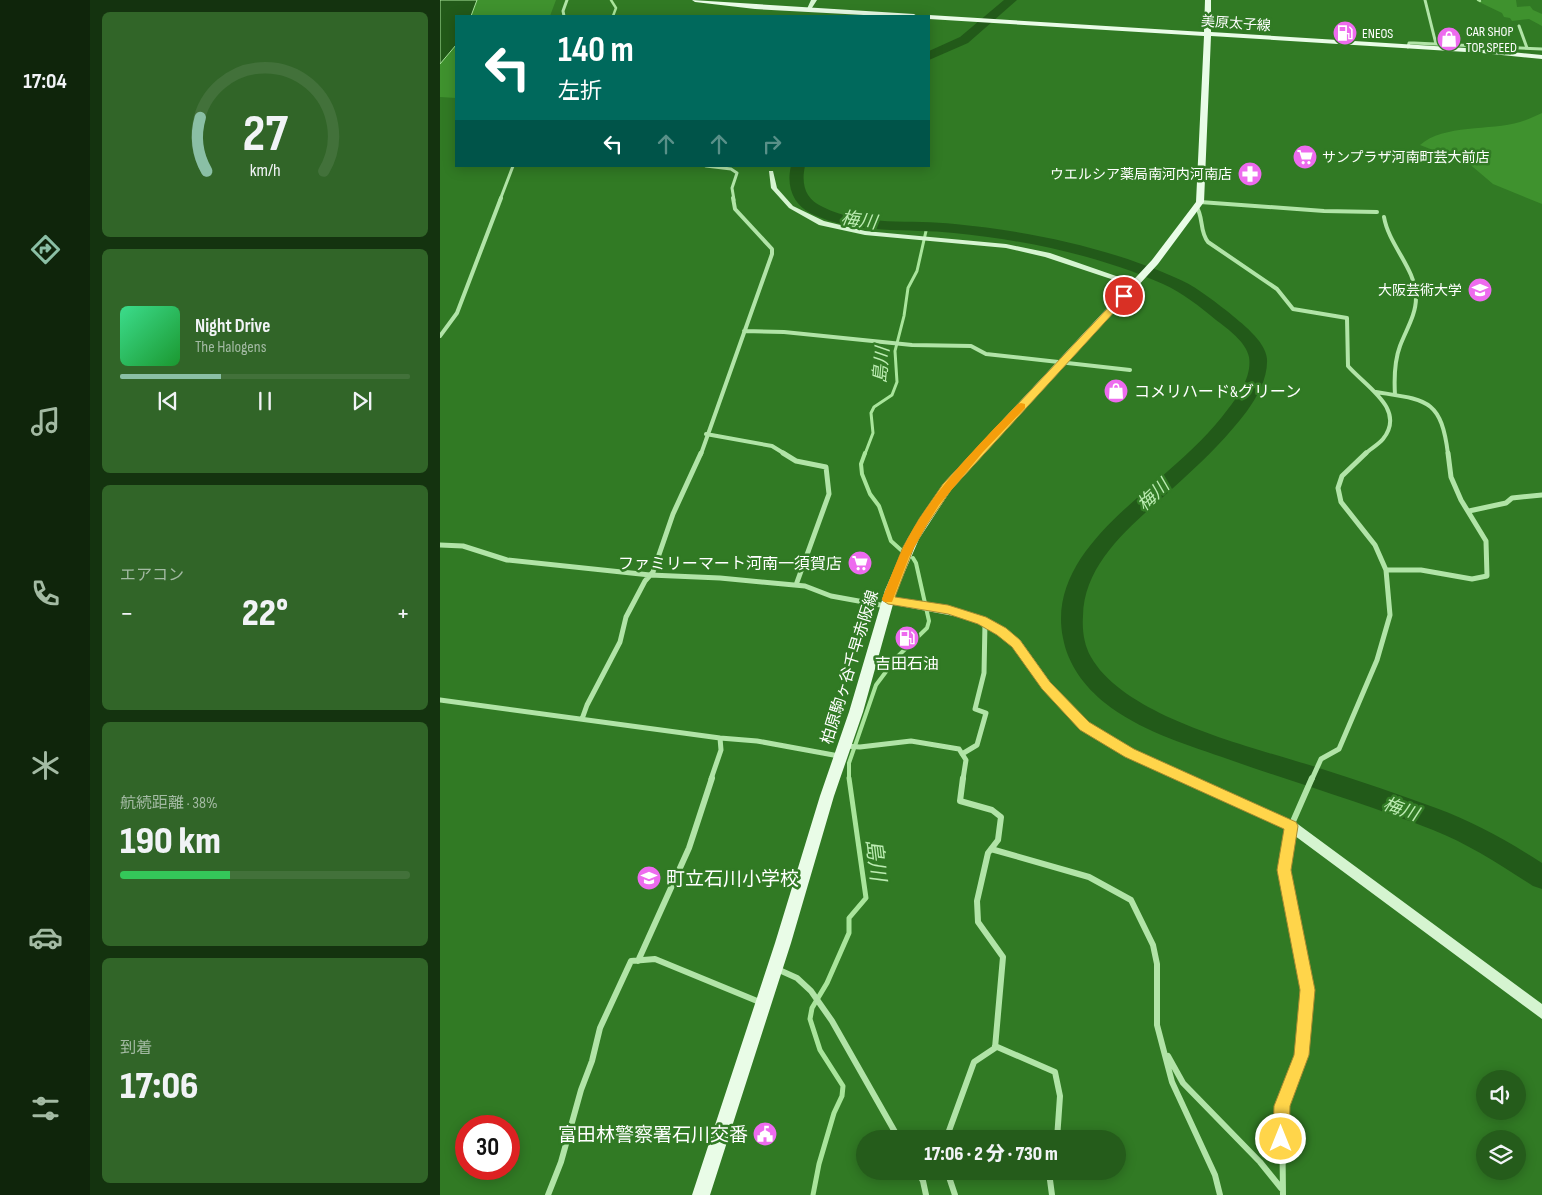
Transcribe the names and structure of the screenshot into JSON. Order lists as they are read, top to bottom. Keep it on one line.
{"streets":{"main road":["美原太子線","柏原駒ヶ谷千早赤阪線"]},"water":["梅川","島川"],"places":{"fuel station":["ENEOS","吉田石油"],"shop":["CAR SHOP TOP SPEED","コメリハード&グリーン"],"supermarket":["サンプラザ河南町芸大前店","ファミリーマート河南一須賀店"],"pharmacy":["ウエルシア薬局南河内河南店"],"school or university":["大阪芸術大学","町立石川小学校"],"public building":["富田林警察署石川交番"]},"page":{"tabs":"17:04","turn":["140 m","左折"],"song":["Night Drive","The Halogens"],"tile":["エアコン",["航続距離 · 38%","190 km"],["到着","17:06"]],"heat":["−","22°","+"],"limit":"30","trip":"17:06 · 2 分 · 730 m","gauge":["27","km/h"]}}
